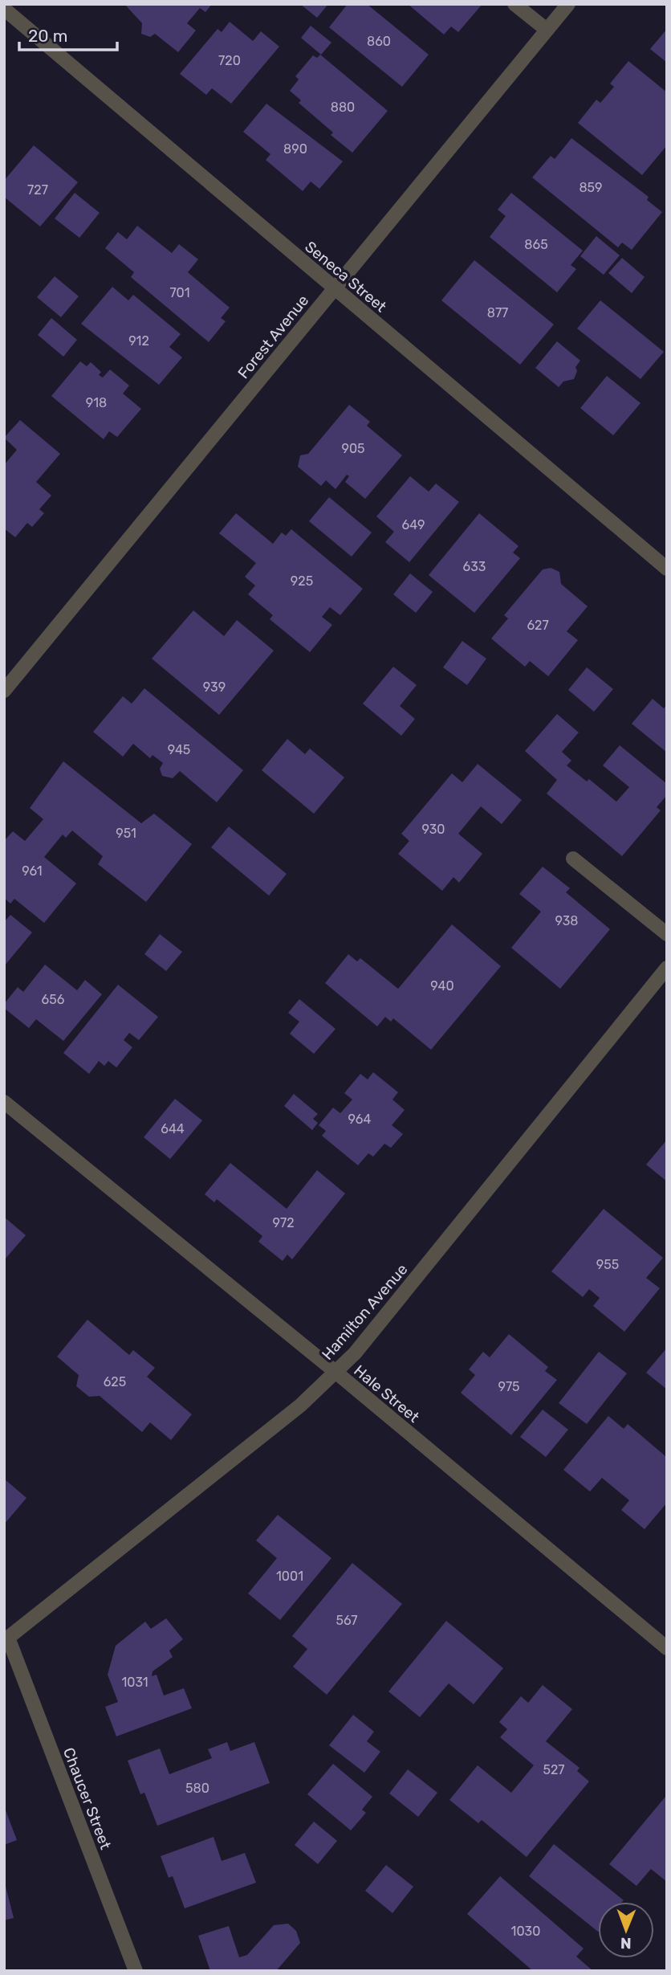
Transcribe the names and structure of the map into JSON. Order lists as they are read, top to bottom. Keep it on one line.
{"streets":{"street":["Seneca Street","Forest Avenue","Hamilton Avenue","Hale Street","Chaucer Street"]},"crossings":[["Seneca Street","Forest Avenue"],["Hamilton Avenue","Hale Street"],["Hamilton Avenue","Chaucer Street"]],"house_numbers":["860","720","880","890","859","727","865","701","877","912","918","905","649","633","925","627","939","945","930","951","961","938","940","656","964","644","972","955","625","975","1001","567","1031","527","580","1030"],"scale_bar":"20 m","north":"bottom"}
